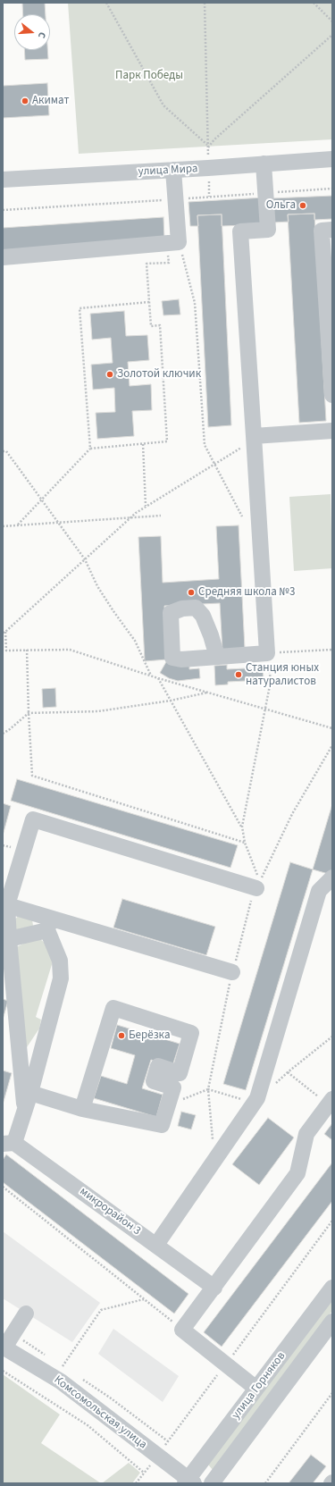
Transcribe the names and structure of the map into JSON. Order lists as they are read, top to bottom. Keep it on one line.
{"streets":{"street":["улица Мира","микрорайон 3","улица Горняков","Комсомольская улица"]},"crossings":[["улица Горняков","Комсомольская улица"]],"parks":["Парк Победы"],"places":["Акимат","Ольга","Золотой ключик","Средняя школа №3","Станция юных натуралистов","Берёзка"],"north":"right"}
